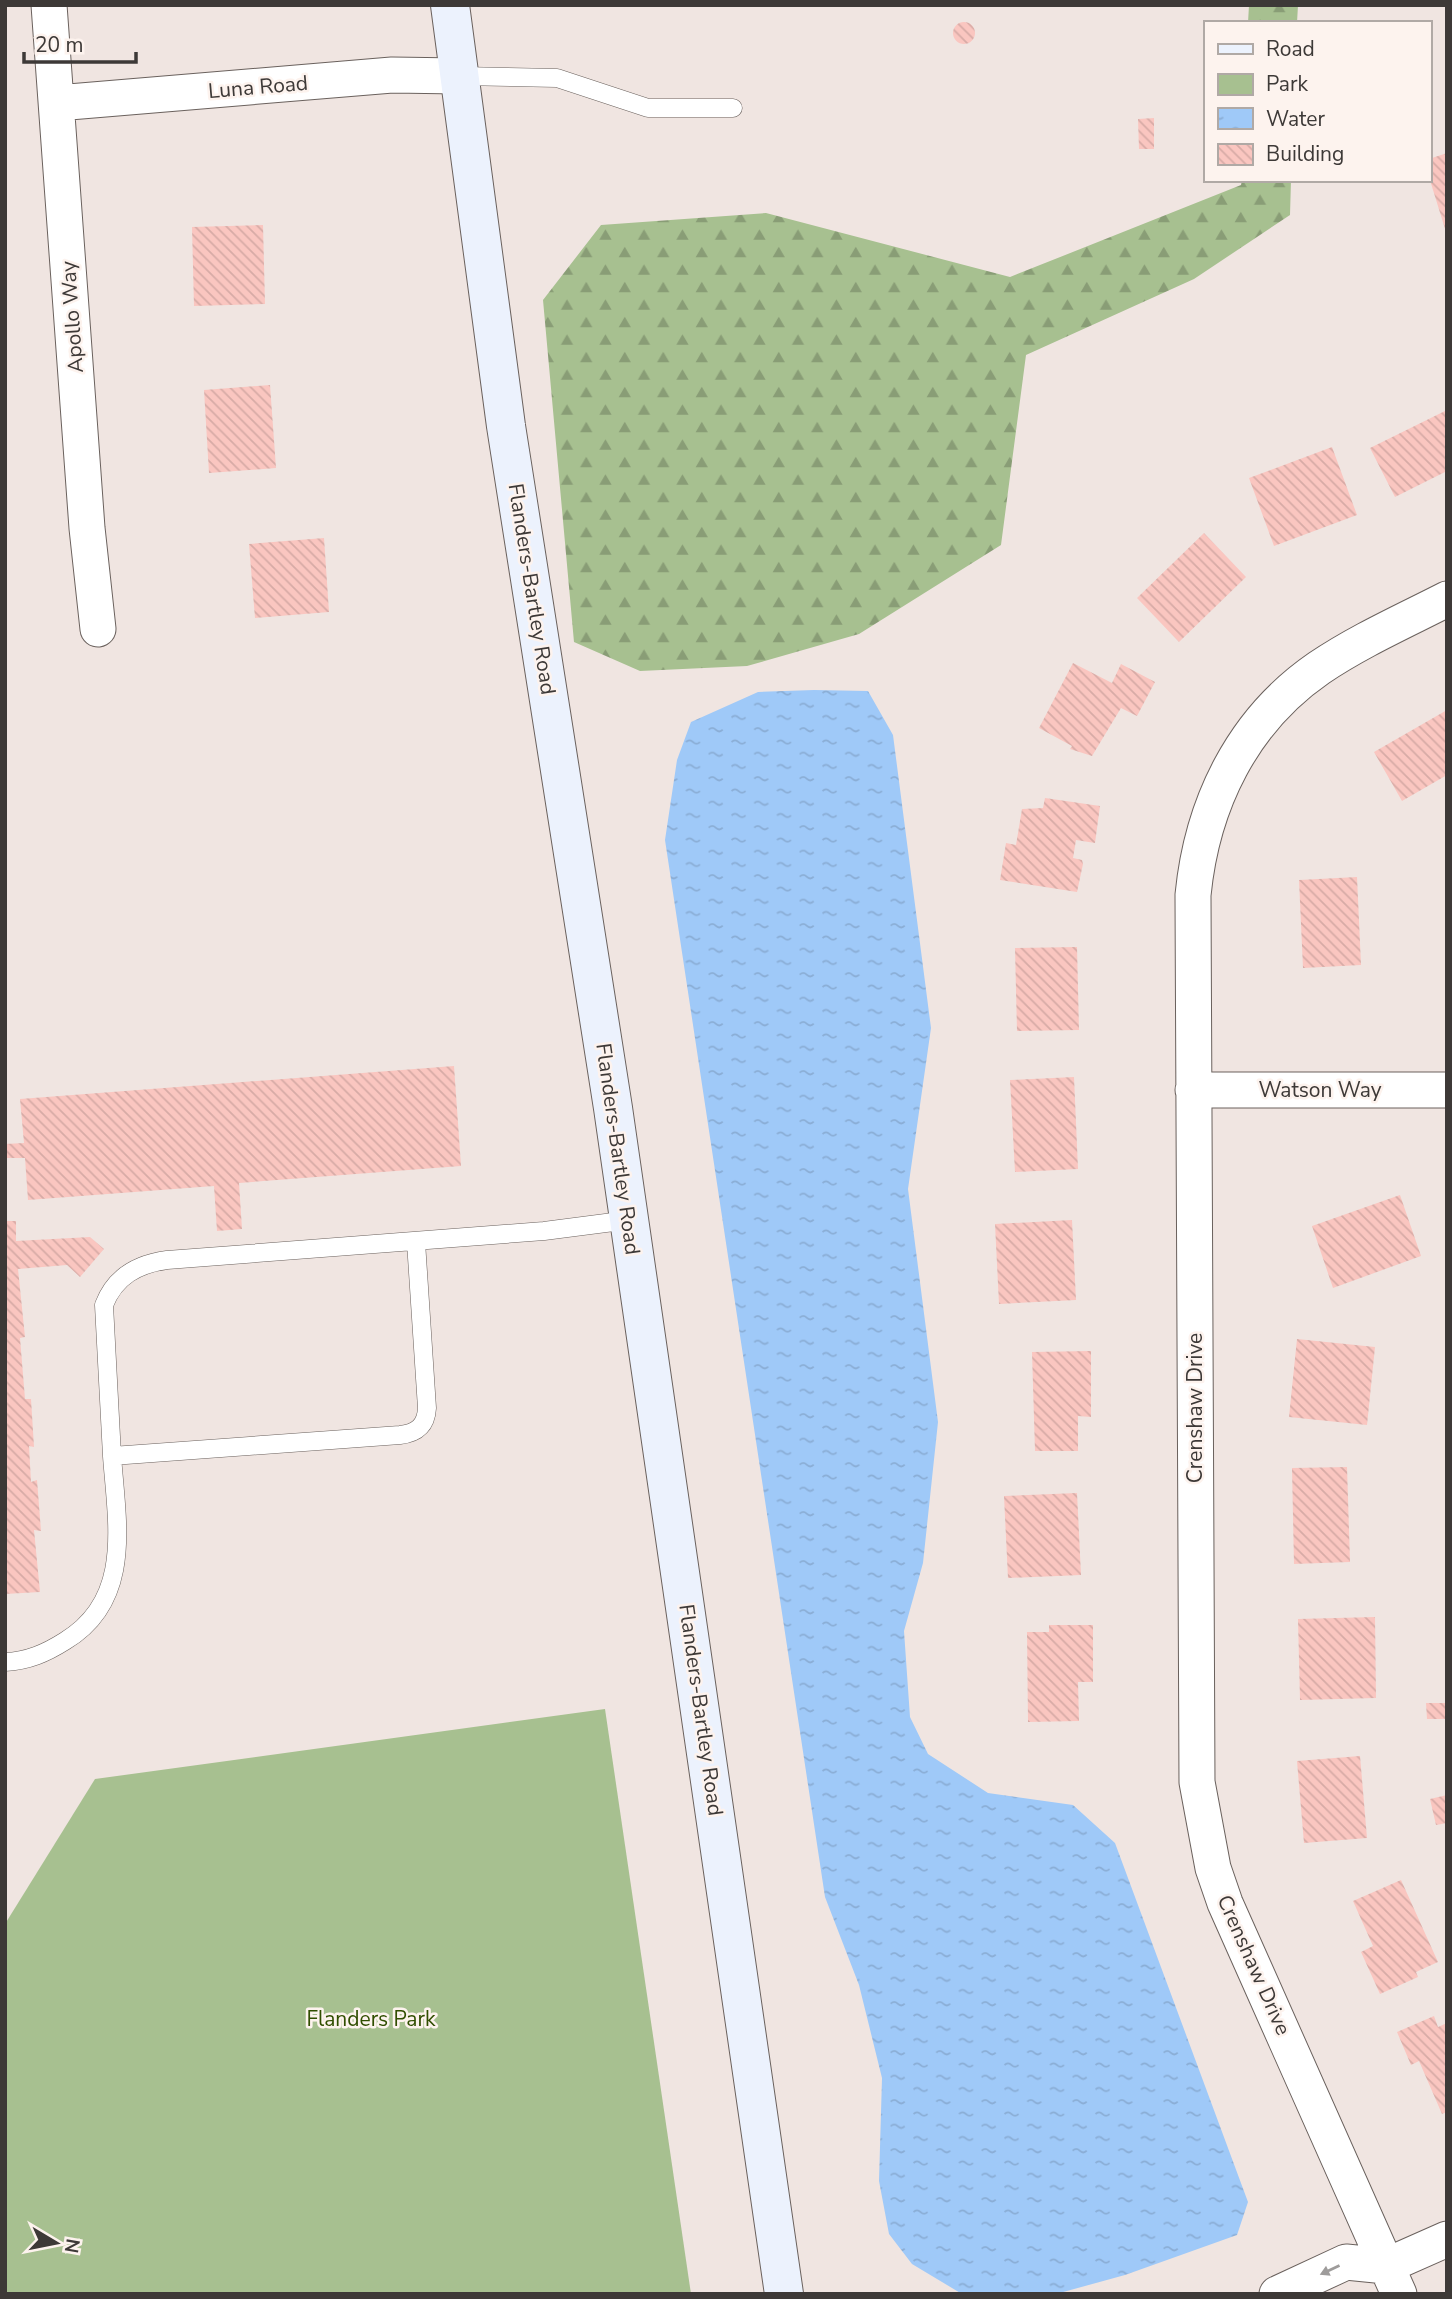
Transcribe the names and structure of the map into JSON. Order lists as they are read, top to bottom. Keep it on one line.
{"streets":{"street":["Luna Road","Apollo Way","Flanders-Bartley Road","Watson Way","Crenshaw Drive"]},"crossings":[["Luna Road","Apollo Way"],["Luna Road","Flanders-Bartley Road"],["Watson Way","Crenshaw Drive"]],"parks":["Flanders Park"],"legend":["Road","Park","Water","Building"],"scale_bar":"20 m","north":"right"}
